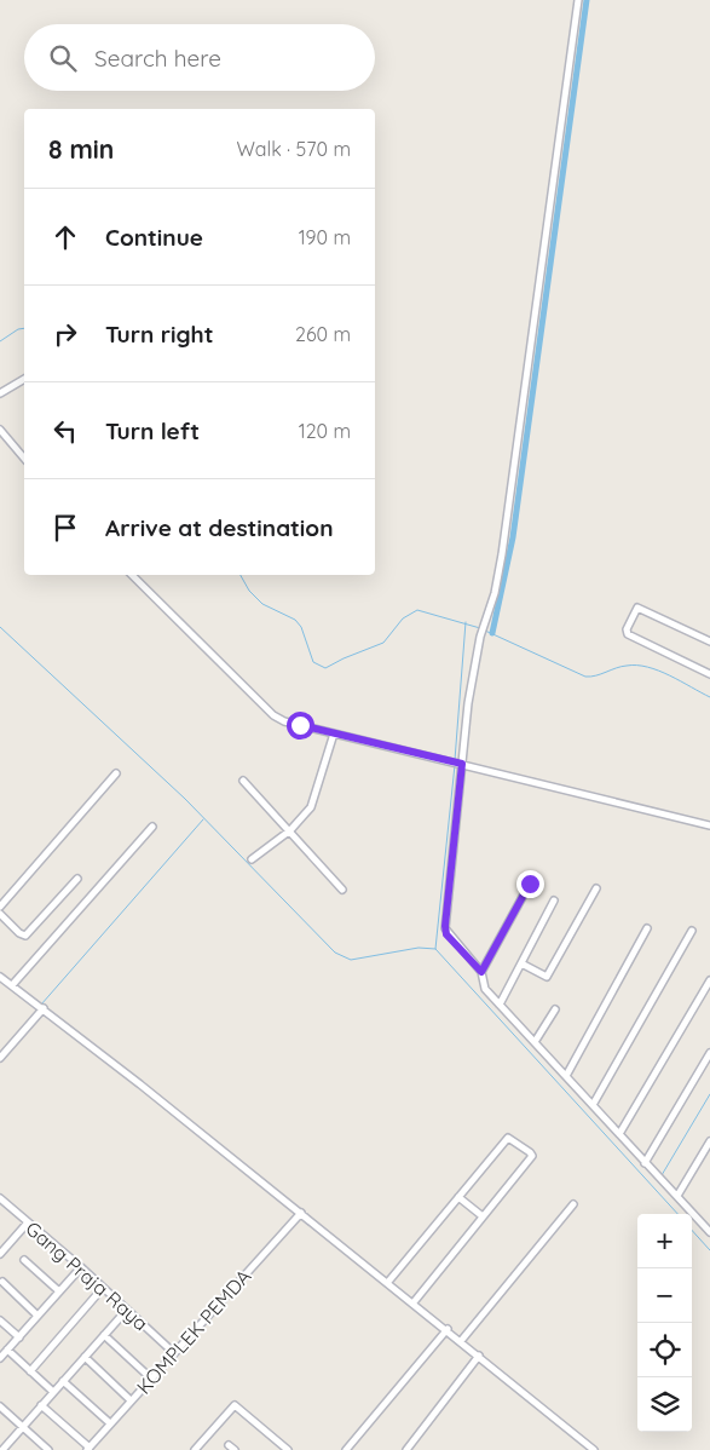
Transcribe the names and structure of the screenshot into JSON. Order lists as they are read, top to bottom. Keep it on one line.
{"streets":{"street":["Gang Praja Raya","KOMPLEK PEMDA"]},"crossings":[["Gang Praja Raya","KOMPLEK PEMDA"]],"page":{"search":"Search here","heading":["8 min","Walk · 570 m"],"list":[["Continue","190 m"],["Turn right","260 m"],["Turn left","120 m"],"Arrive at destination"],"map_buttons":["+","−"]}}
